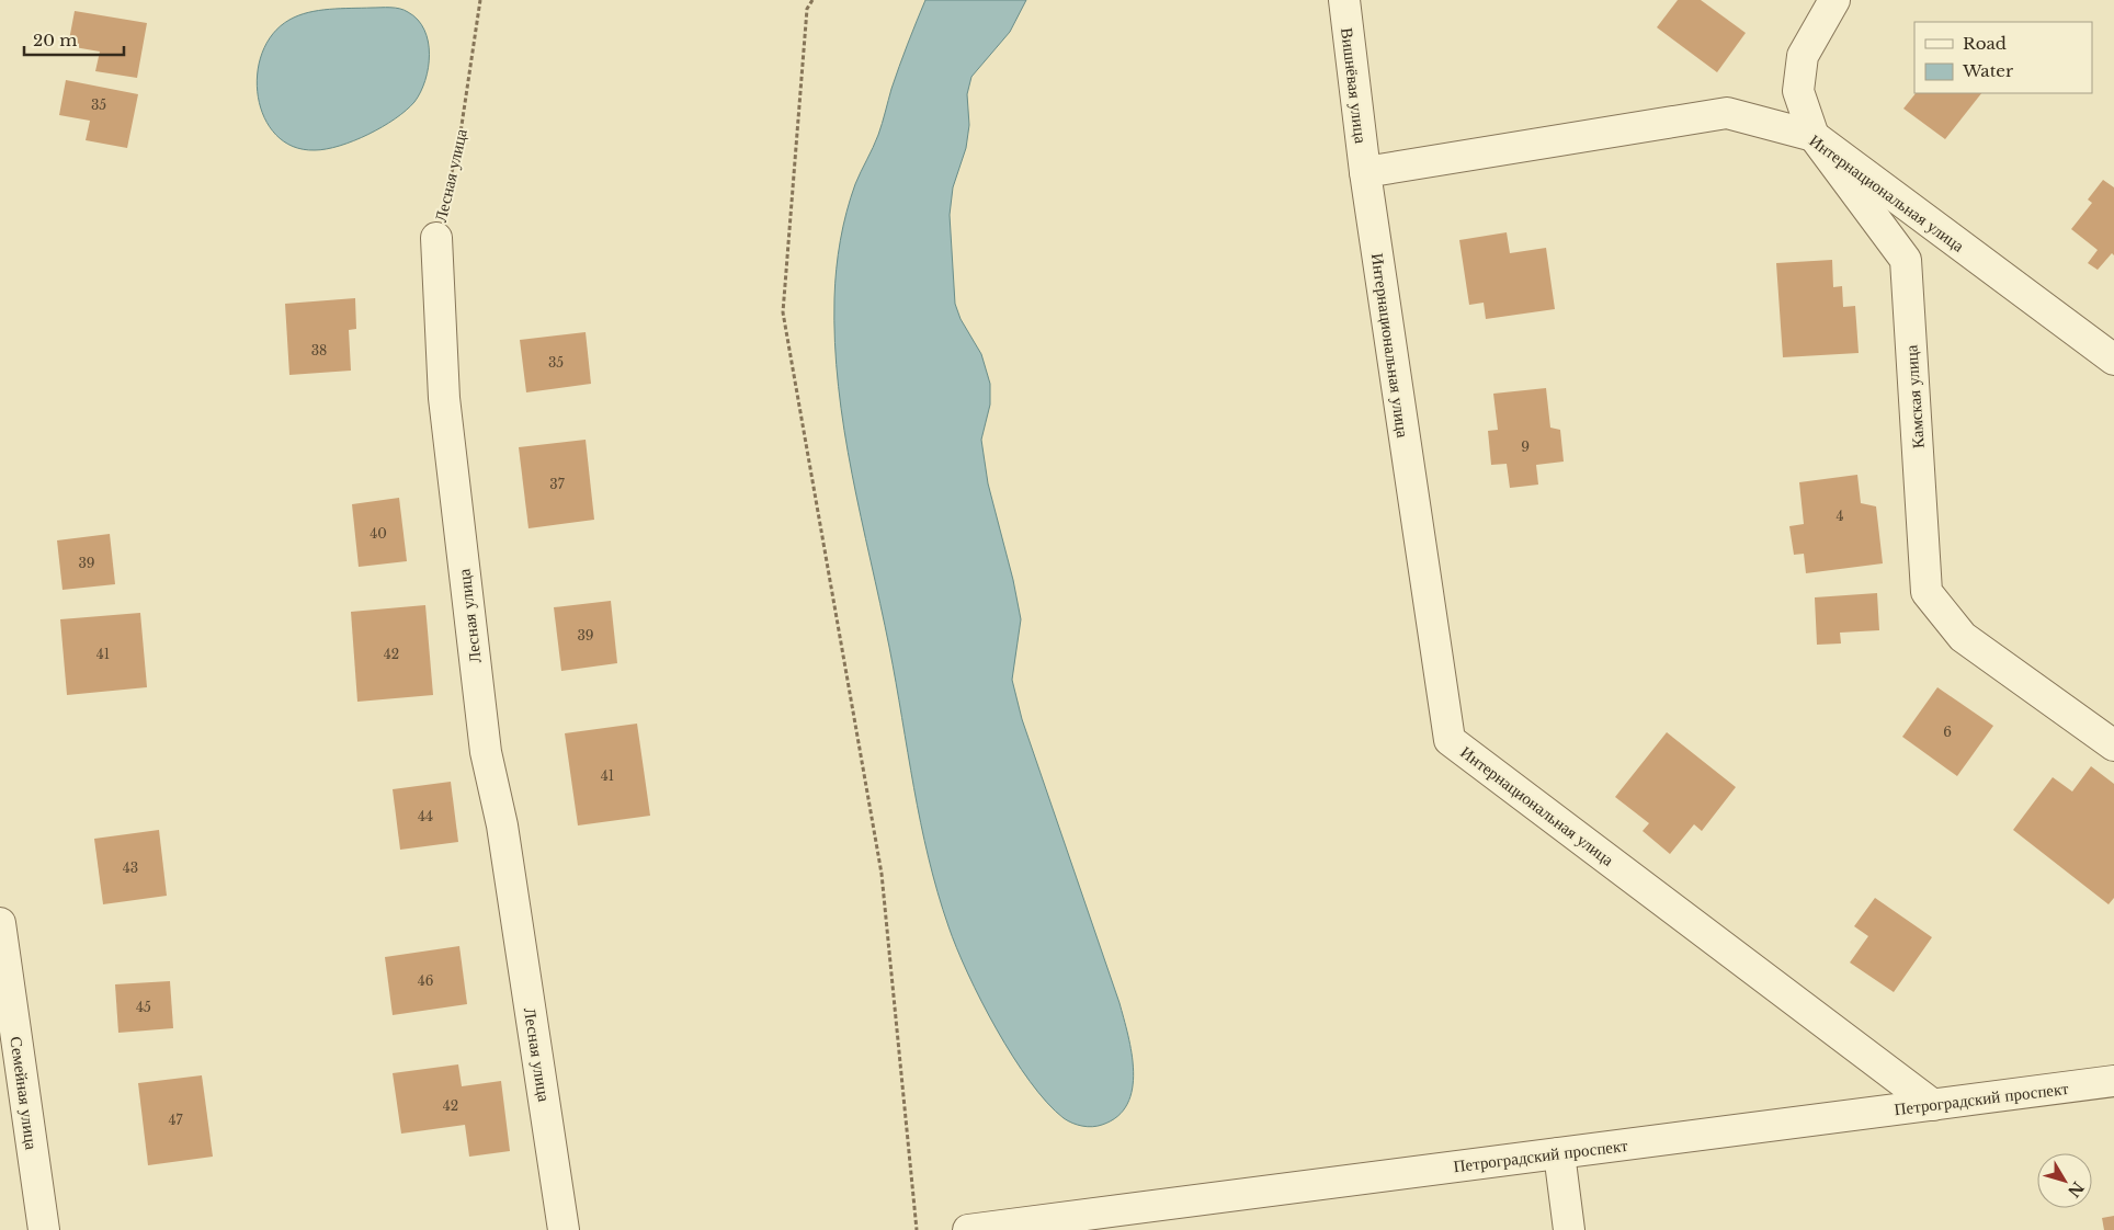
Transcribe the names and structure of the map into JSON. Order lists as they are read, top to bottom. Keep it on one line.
{"streets":{"street":["Вишнёвая улица","Лесная улица","Интернациональная улица","Камская улица","Семейная улица","Петроградский проспект"]},"crossings":[["Вишнёвая улица","Интернациональная улица"],["Интернациональная улица","Камская улица"],["Интернациональная улица","Петроградский проспект"]],"house_numbers":["35","38","35","9","37","4","40","39","39","41","42","6","41","44","43","46","45","42","47"],"legend":["Road","Water"],"scale_bar":"20 m","north":"bottom right"}
